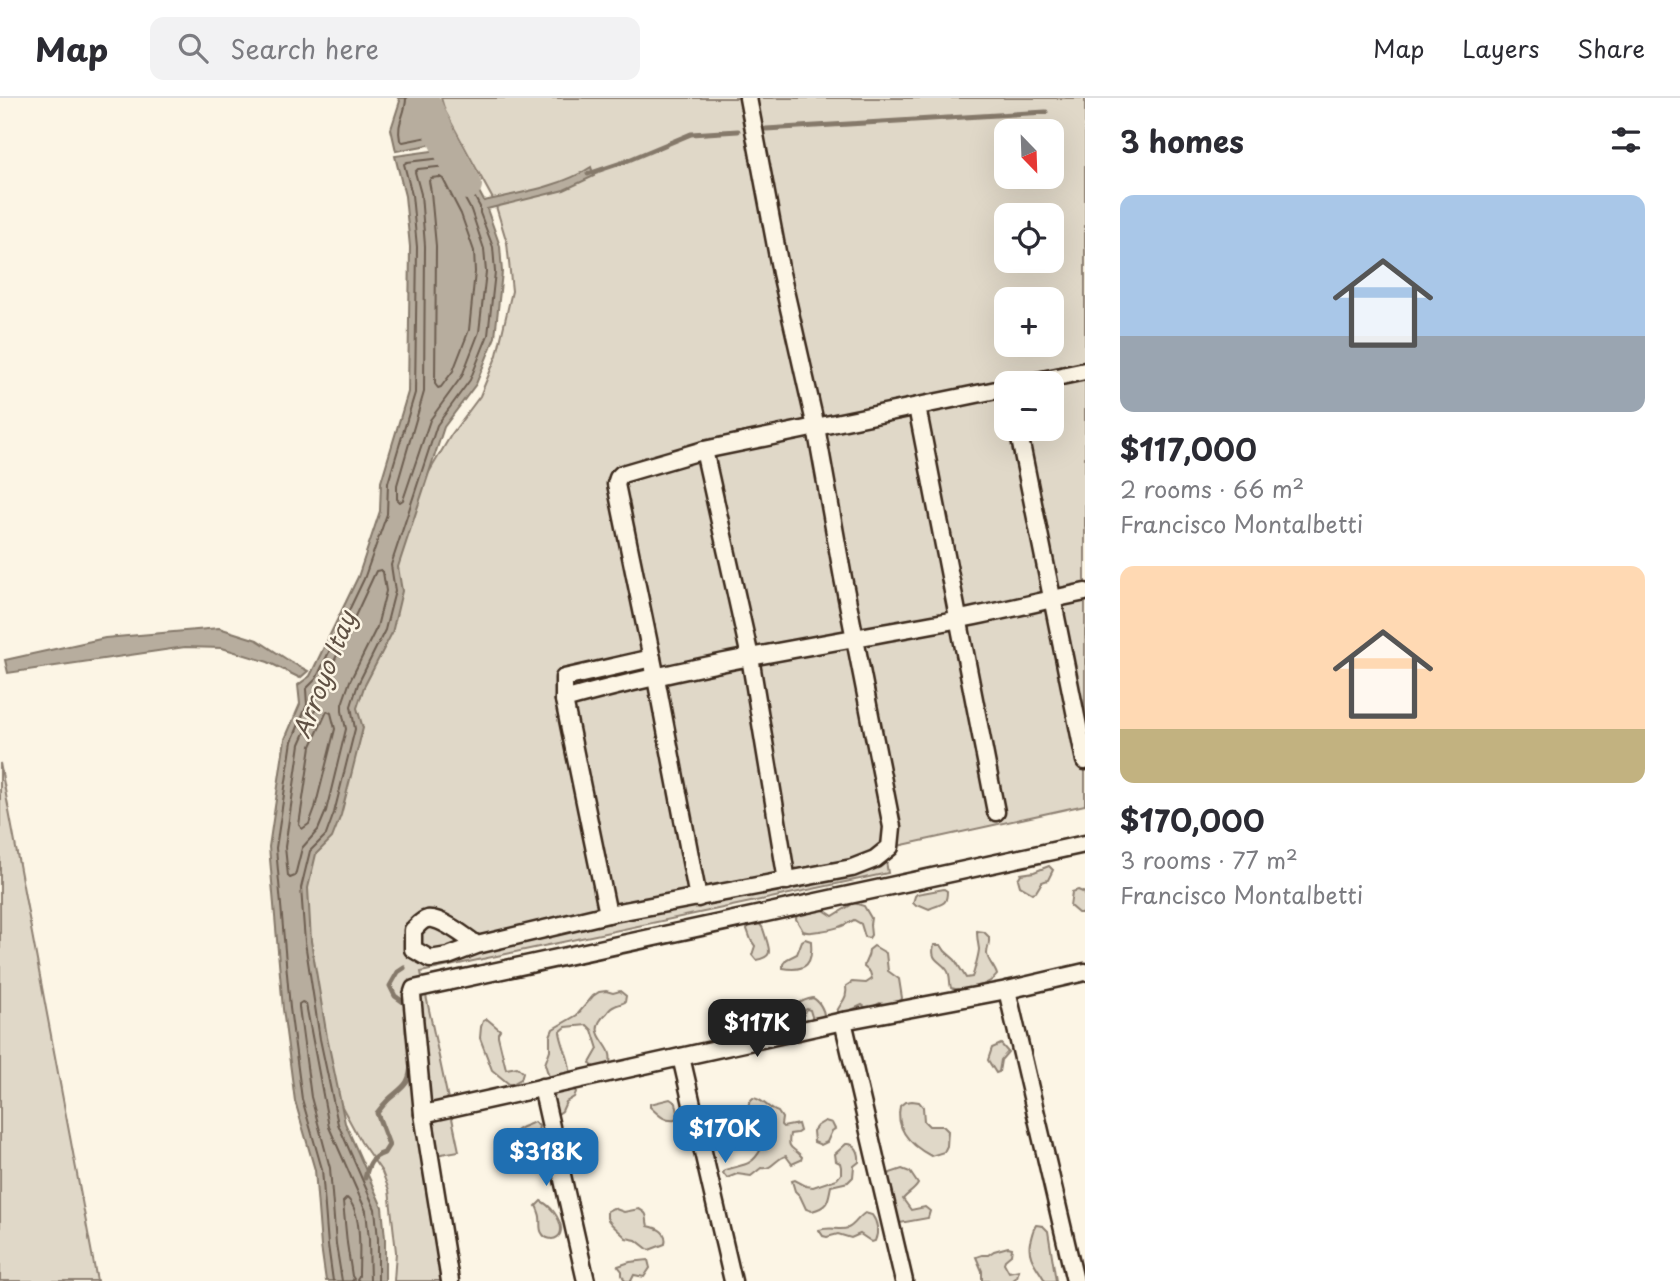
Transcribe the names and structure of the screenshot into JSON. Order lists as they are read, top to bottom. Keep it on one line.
{"water":["Arroyo Itay"],"north":"bottom right","page":{"header":"Map","search":"Search here","nav":["Map","Layers","Share"],"heading":"3 homes","map_buttons":["+","−"],"list":[{"name":"$117,000","note":"2 rooms · 66 m² · Francisco Montalbetti"},{"name":"$170,000","note":"3 rooms · 77 m² · Francisco Montalbetti"}],"price":["$117K","$170K","$318K"]}}
